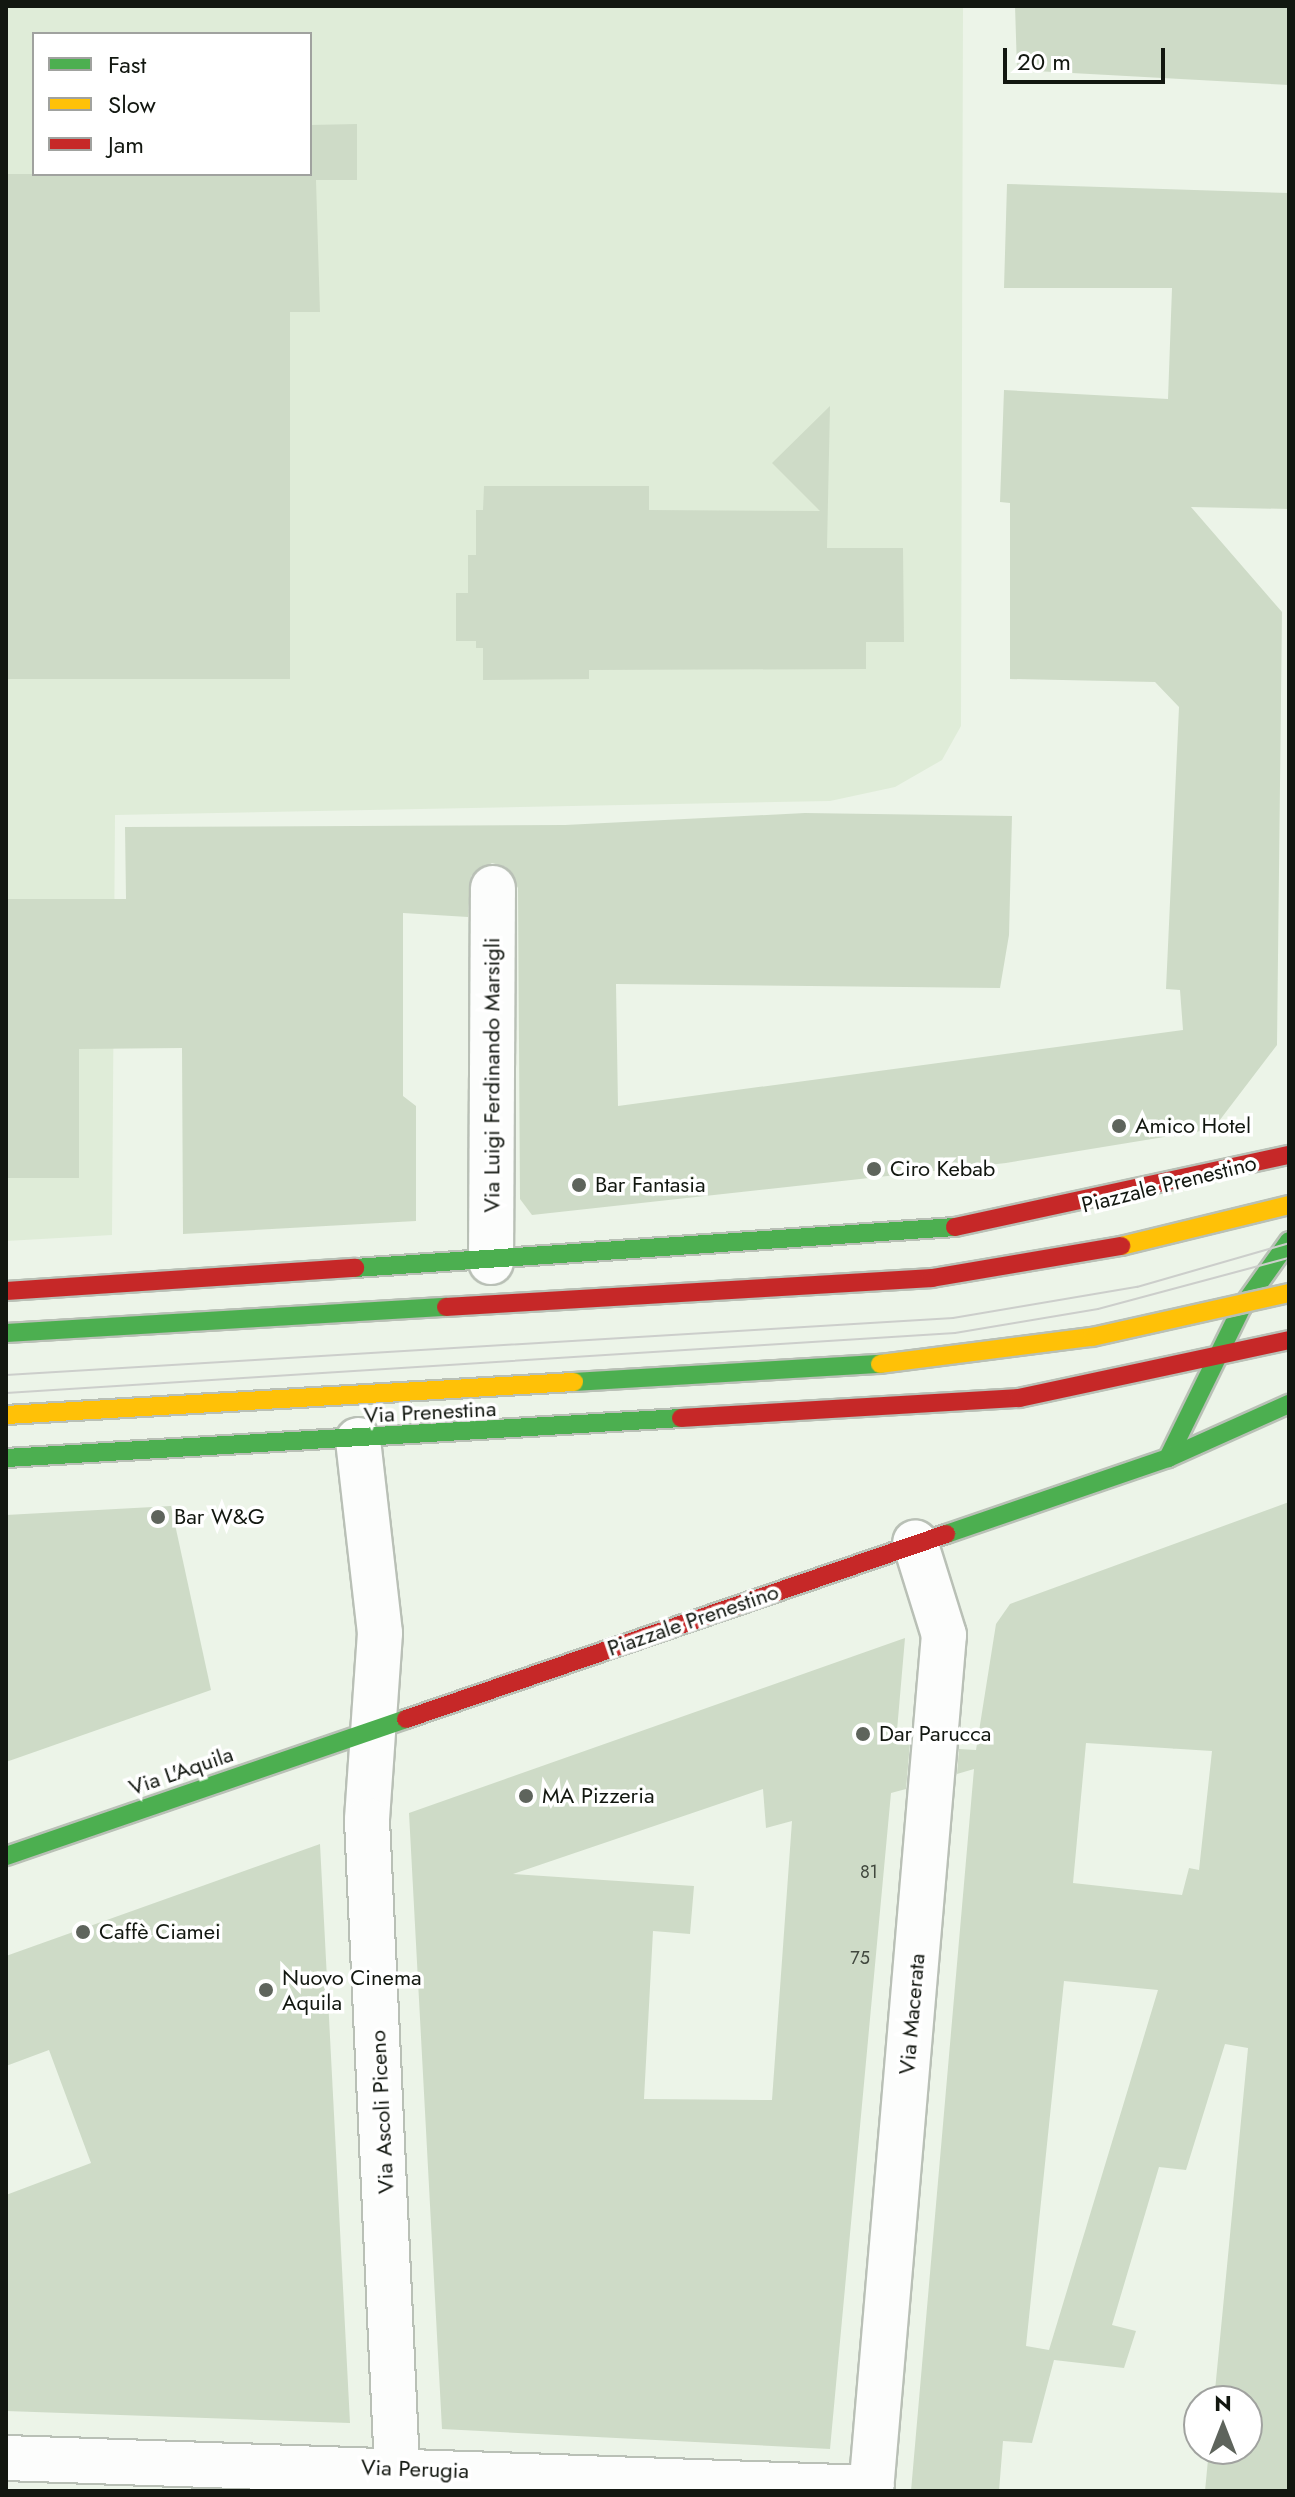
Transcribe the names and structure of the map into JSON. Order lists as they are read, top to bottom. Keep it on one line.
{"streets":{"main road":["Piazzale Prenestino","Via Prenestina","Via L'Aquila"],"street":["Via Luigi Ferdinando Marsigli","Via Macerata","Via Ascoli Piceno","Via Perugia"]},"crossings":[["Via Luigi Ferdinando Marsigli","Piazzale Prenestino"],["Piazzale Prenestino","Via L'Aquila"],["Piazzale Prenestino","Via Macerata"],["Piazzale Prenestino","Via Ascoli Piceno"],["Via L'Aquila","Via Ascoli Piceno"],["Via Macerata","Via Perugia"],["Via Ascoli Piceno","Via Perugia"]],"places":["Amico Hotel","Ciro Kebab","Bar Fantasia","Bar W&G","Dar Parucca","MA Pizzeria","Caffè Ciamei","Nuovo Cinema Aquila"],"house_numbers":["81","75"],"legend":["Fast","Slow","Jam"],"scale_bar":"20 m","north":"top"}
